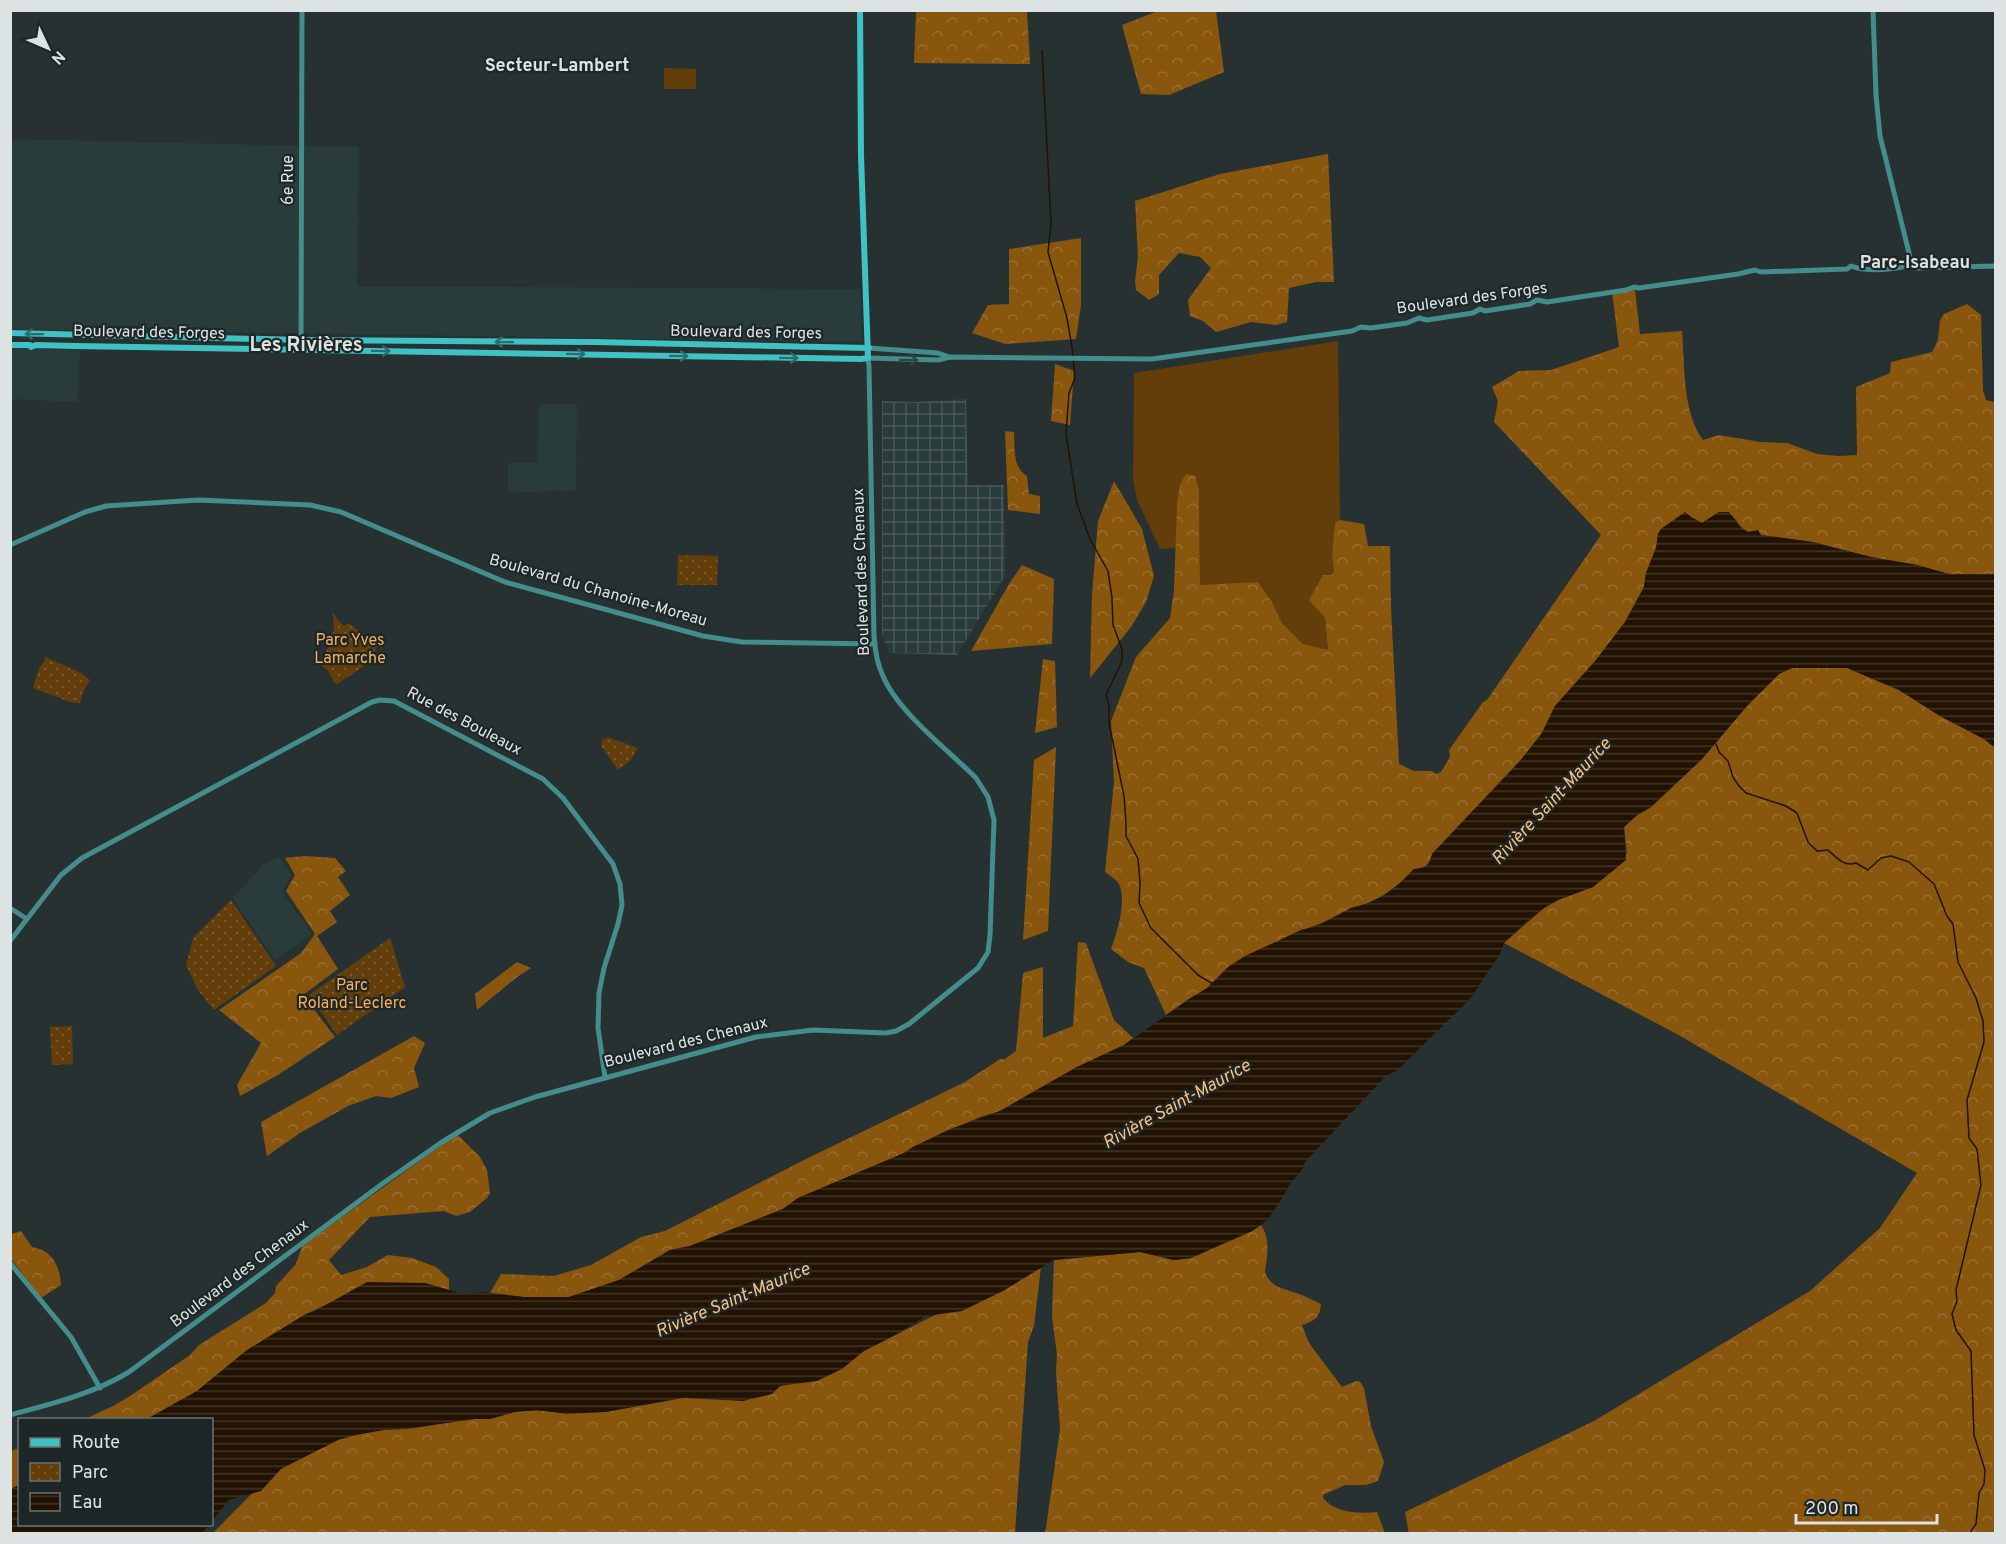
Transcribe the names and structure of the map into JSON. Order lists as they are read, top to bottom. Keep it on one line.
{"streets":{"main road":["Boulevard des Forges","Boulevard des Chenaux"],"street":["6e Rue","Boulevard du Chanoine-Moreau","Rue des Bouleaux"]},"crossings":[["6e Rue","Boulevard des Forges"],["Boulevard des Forges","Boulevard des Chenaux"],["Boulevard des Chenaux","Boulevard du Chanoine-Moreau"],["Boulevard des Chenaux","Rue des Bouleaux"]],"districts":["Secteur-Lambert","Parc-Isabeau","Les Rivières"],"water":["Rivière Saint-Maurice"],"parks":["Parc Yves Lamarche","Parc Roland-Leclerc"],"legend":["Route","Parc","Eau"],"scale_bar":"200 m","north":"bottom right"}
